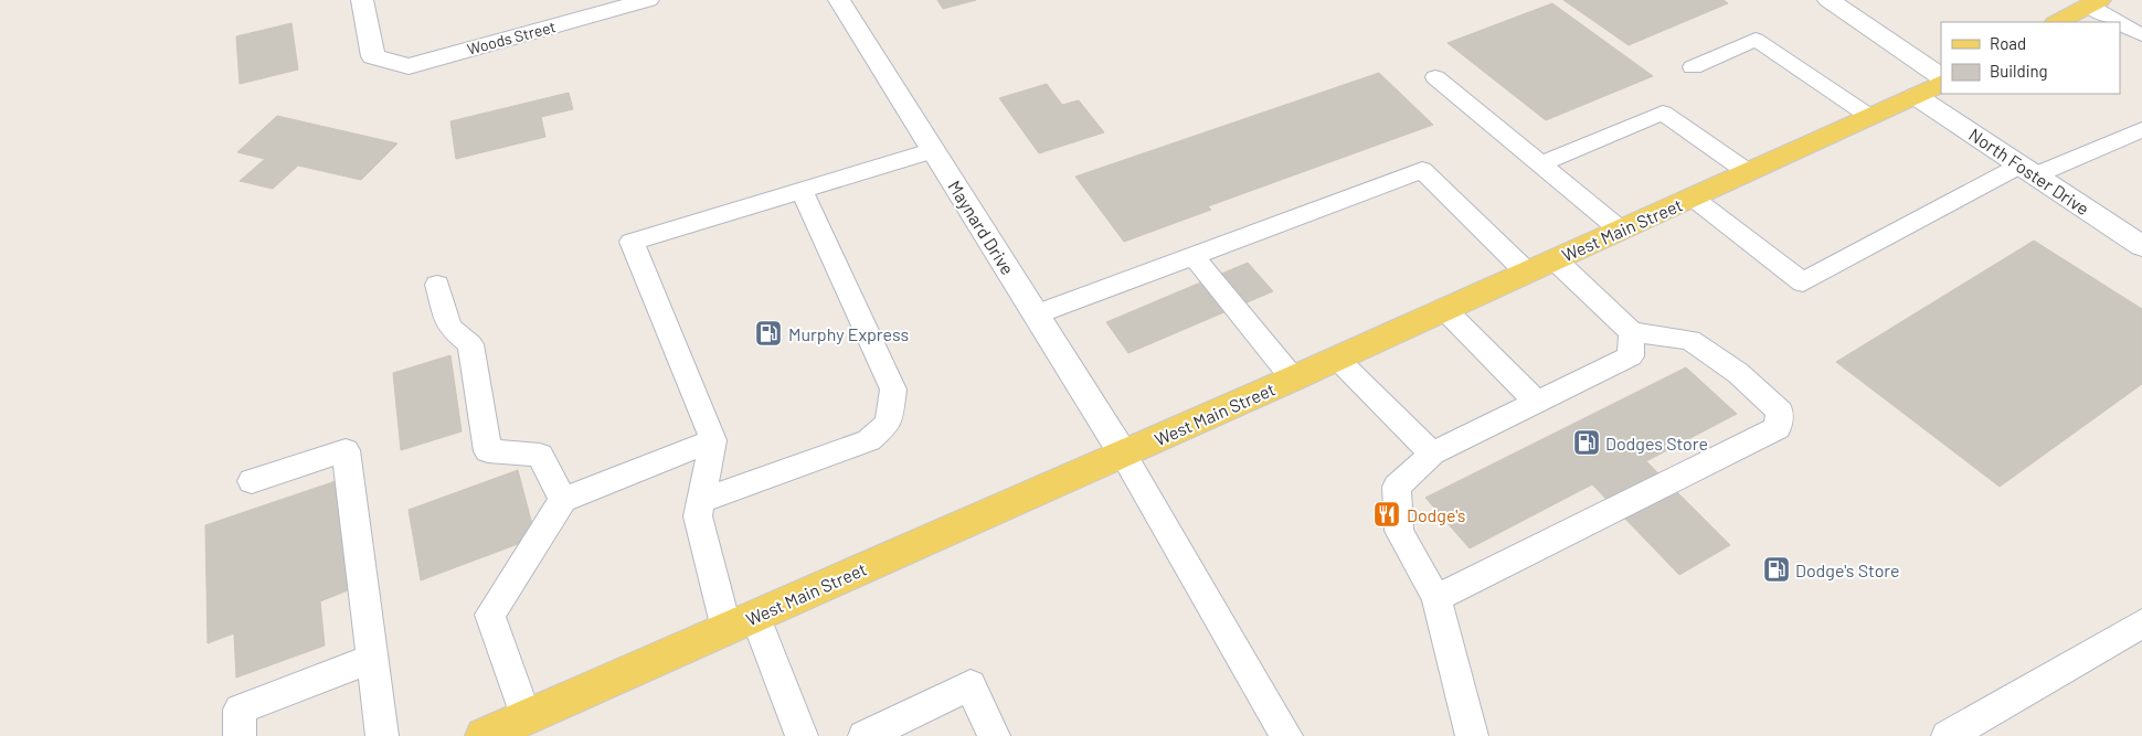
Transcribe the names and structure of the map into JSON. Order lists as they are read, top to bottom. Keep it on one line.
{"streets":{"main road":["West Main Street"],"street":["Woods Street","North Foster Drive","Maynard Drive"]},"crossings":[["North Foster Drive","West Main Street"],["Maynard Drive","West Main Street"]],"places":{"fuel station":["Murphy Express","Dodges Store","Dodge's Store"],"restaurant":["Dodge's"]},"legend":["Road","Building"]}
